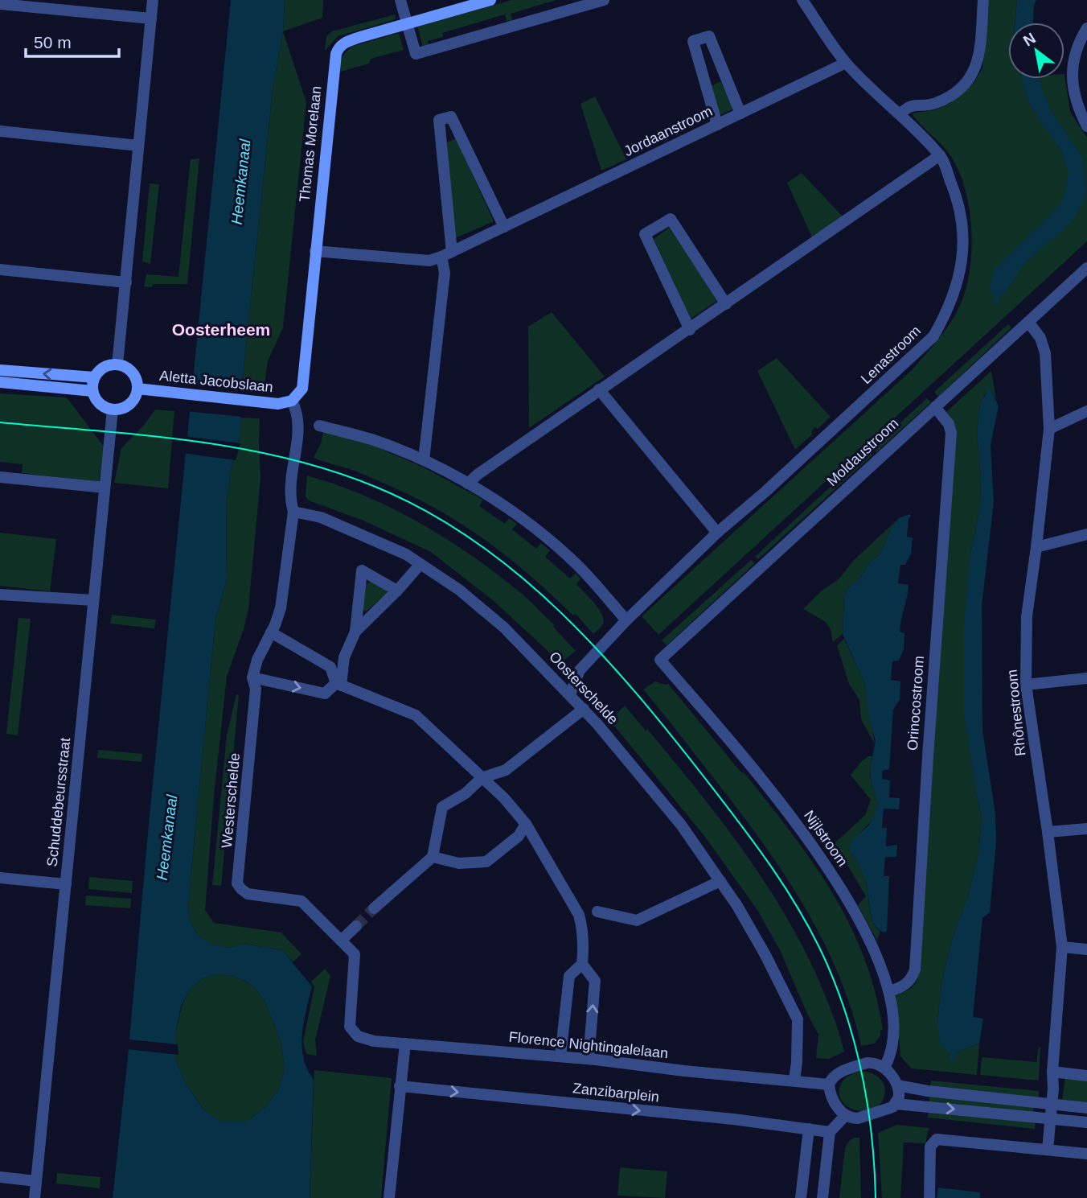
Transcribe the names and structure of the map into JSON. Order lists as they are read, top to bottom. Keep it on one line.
{"streets":{"street":["Jordaanstroom","Thomas Morelaan","Lenastroom","Aletta Jacobslaan","Moldaustroom","Oosterschelde","Orinocostroom","Rhônestroom","Westerschelde","Schuddebeursstraat","Nijlstroom","Florence Nightingalelaan","Zanzibarplein"]},"crossings":[["Jordaanstroom","Thomas Morelaan"],["Jordaanstroom","Lenastroom"],["Thomas Morelaan","Aletta Jacobslaan"],["Lenastroom","Oosterschelde"],["Aletta Jacobslaan","Schuddebeursstraat"],["Moldaustroom","Orinocostroom"],["Moldaustroom","Rhônestroom"],["Moldaustroom","Nijlstroom"],["Oosterschelde","Westerschelde"],["Oosterschelde","Florence Nightingalelaan"],["Orinocostroom","Nijlstroom"],["Westerschelde","Florence Nightingalelaan"],["Nijlstroom","Florence Nightingalelaan"]],"one_way":["Zanzibarplein"],"districts":["Oosterheem"],"water":["Heemkanaal"],"scale_bar":"50 m","north":"top left"}
